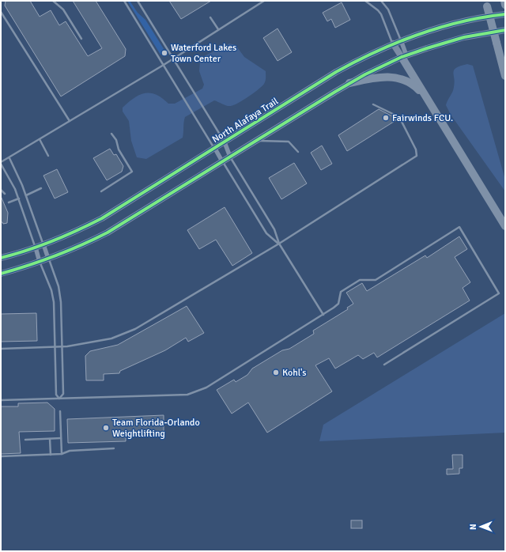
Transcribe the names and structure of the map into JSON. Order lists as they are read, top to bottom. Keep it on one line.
{"streets":{"main road":["North Alafaya Trail"]},"places":["Waterford Lakes Town Center","Fairwinds FCU.","Kohl's","Team Florida-Orlando Weightlifting"],"north":"left"}
